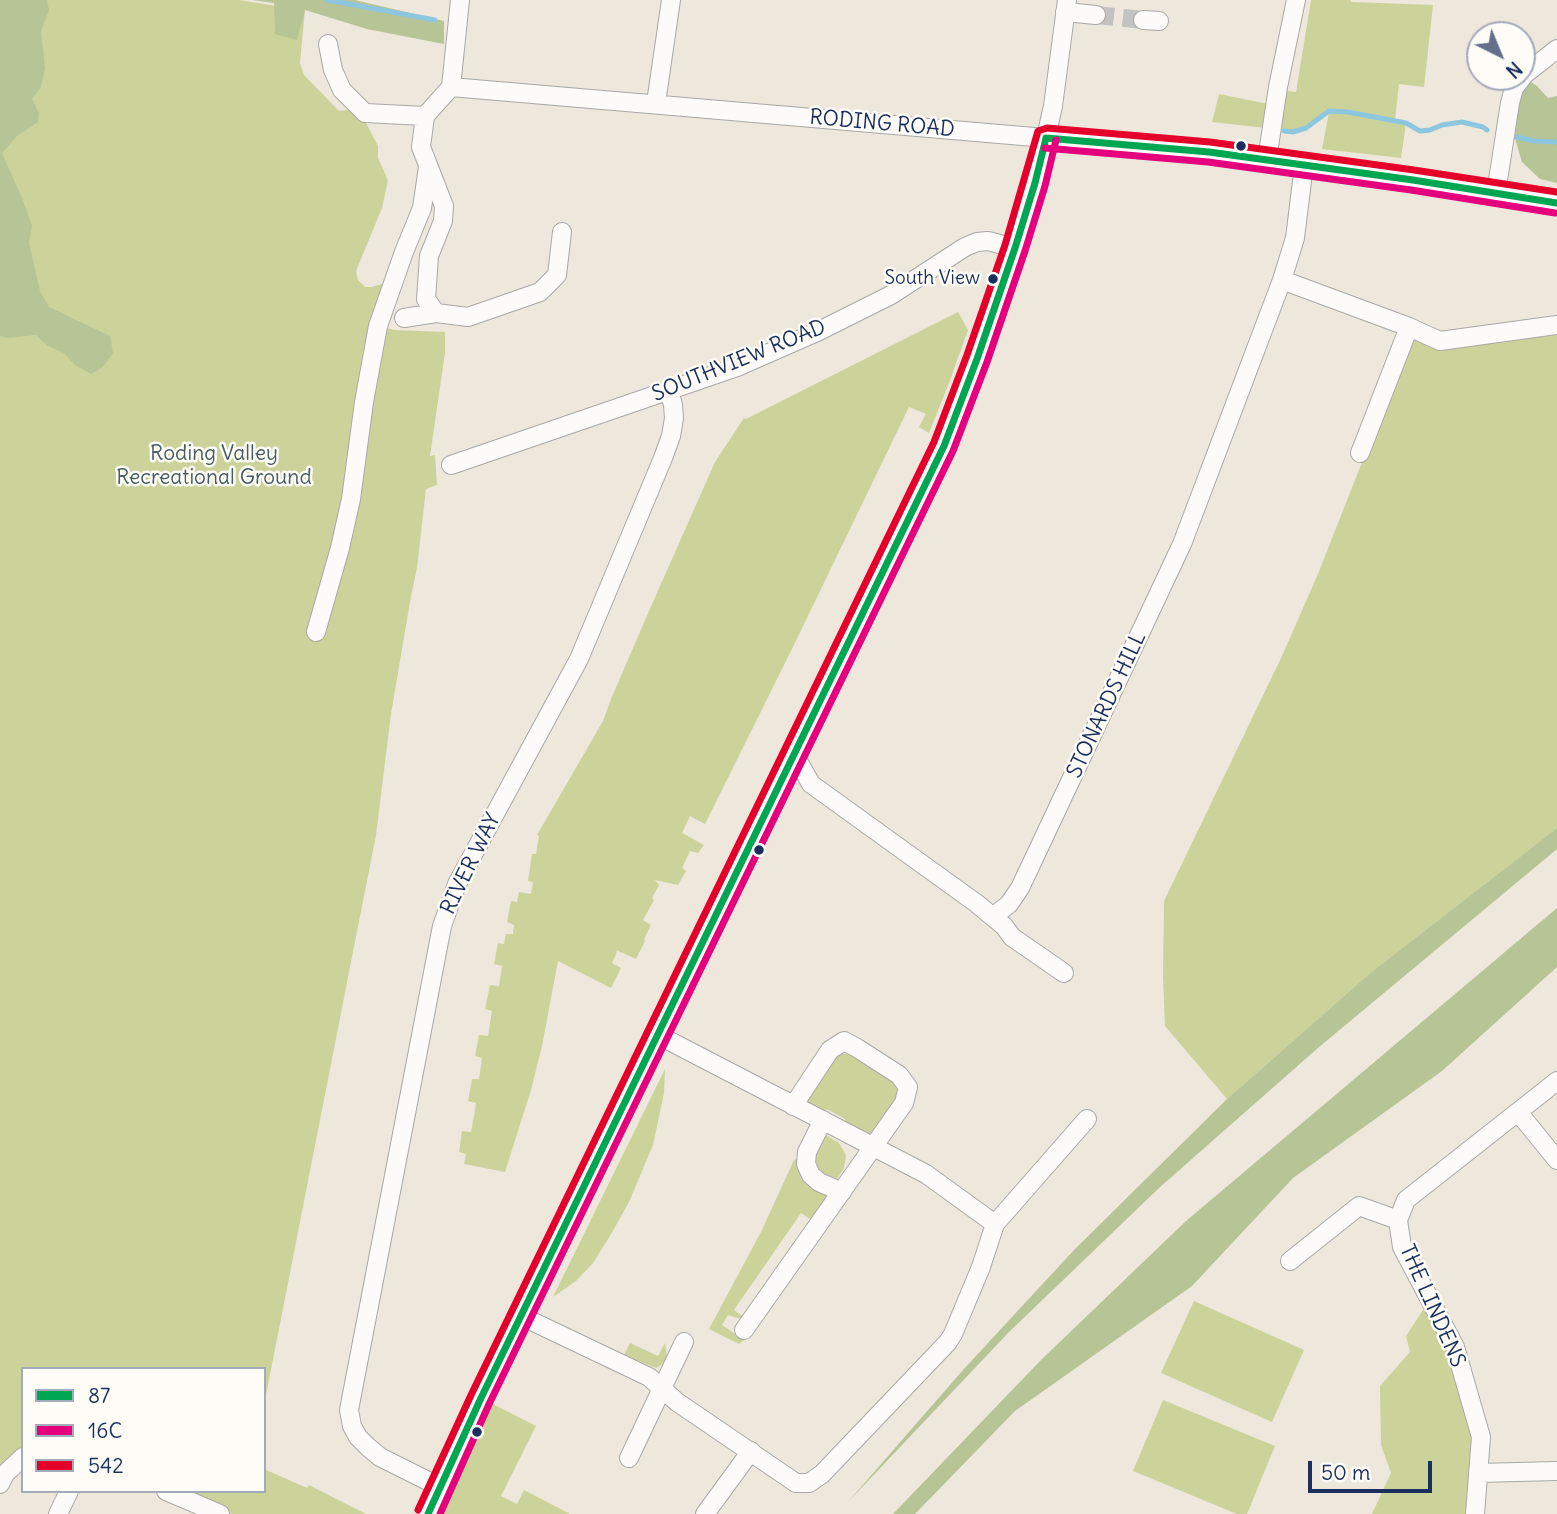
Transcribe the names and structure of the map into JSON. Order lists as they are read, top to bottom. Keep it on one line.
{"streets":{"street":["RODING ROAD","SOUTHVIEW ROAD","STONARDS HILL","RIVER WAY","THE LINDENS"]},"crossings":[["RODING ROAD","STONARDS HILL"],["SOUTHVIEW ROAD","RIVER WAY"]],"parks":["Roding Valley Recreational Ground"],"places":["South View"],"lines":["transit line 542","transit line 87","transit line 16C"],"legend":["87","16C","542"],"scale_bar":"50 m","north":"bottom right"}
